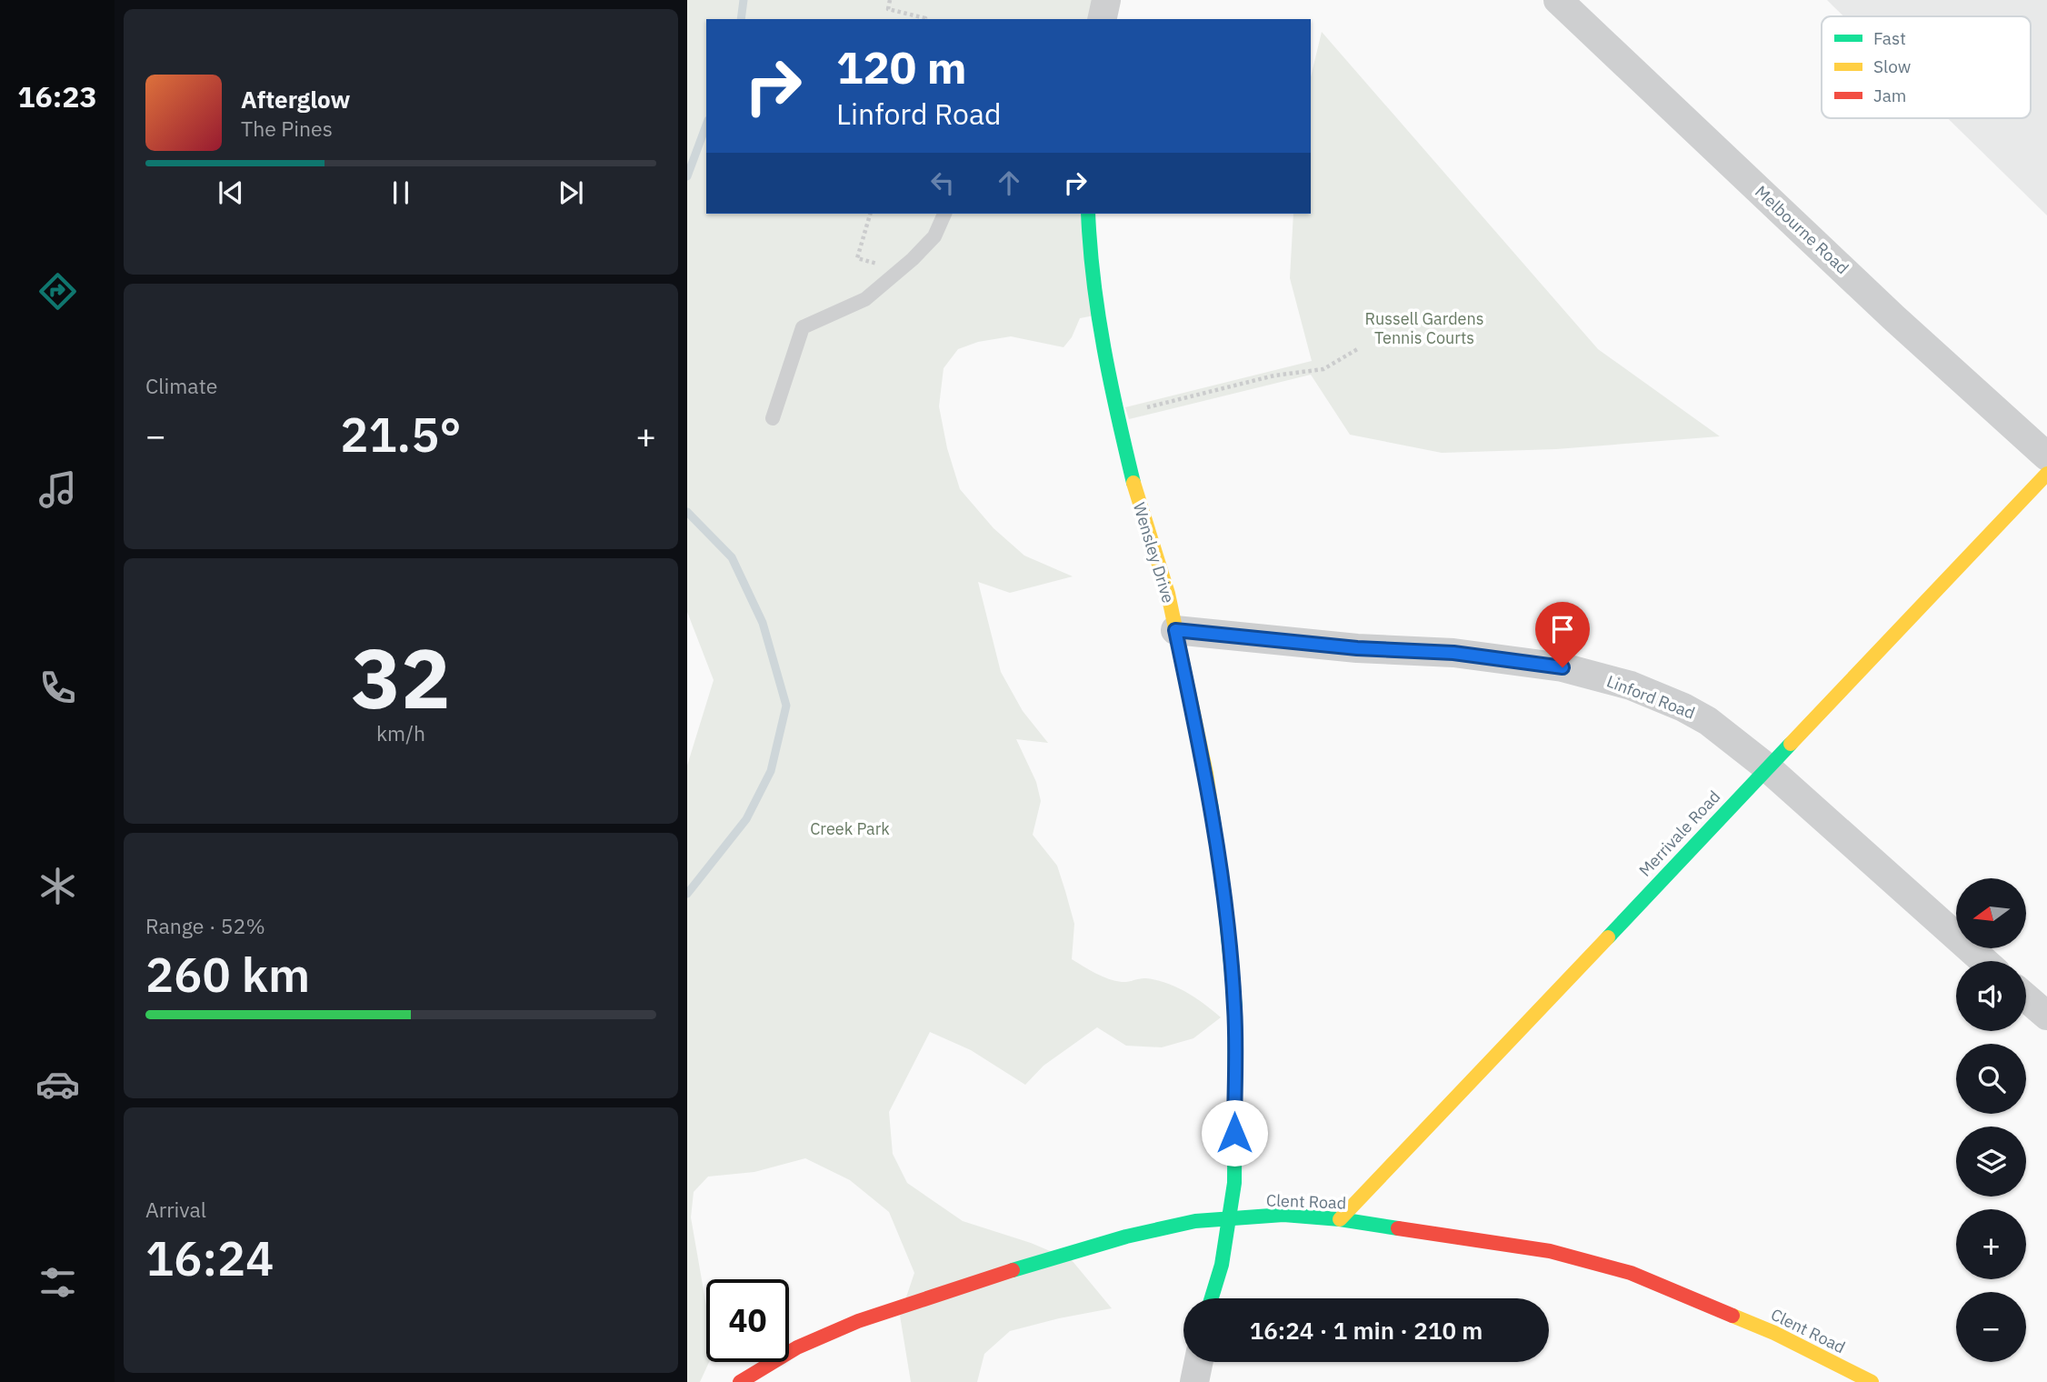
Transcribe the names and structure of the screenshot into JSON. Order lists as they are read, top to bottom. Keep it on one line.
{"streets":{"street":["Melbourne Road","Wensley Drive","Linford Road","Merrivale Road","Clent Road"]},"crossings":[["Wensley Drive","Linford Road"],["Wensley Drive","Clent Road"],["Linford Road","Merrivale Road"],["Merrivale Road","Clent Road"]],"parks":["Russell Gardens Tennis Courts","Creek Park"],"legend":["Fast","Slow","Jam"],"north":"left","page":{"tabs":"16:23","turn":["120 m","Linford Road"],"song":["Afterglow","The Pines"],"tile":["Climate",["32","km/h"],["Range · 52%","260 km"],["Arrival","16:24"]],"heat":["−","21.5°","+"],"map_buttons":["+","−"],"limit":"40","trip":"16:24 · 1 min · 210 m"}}
